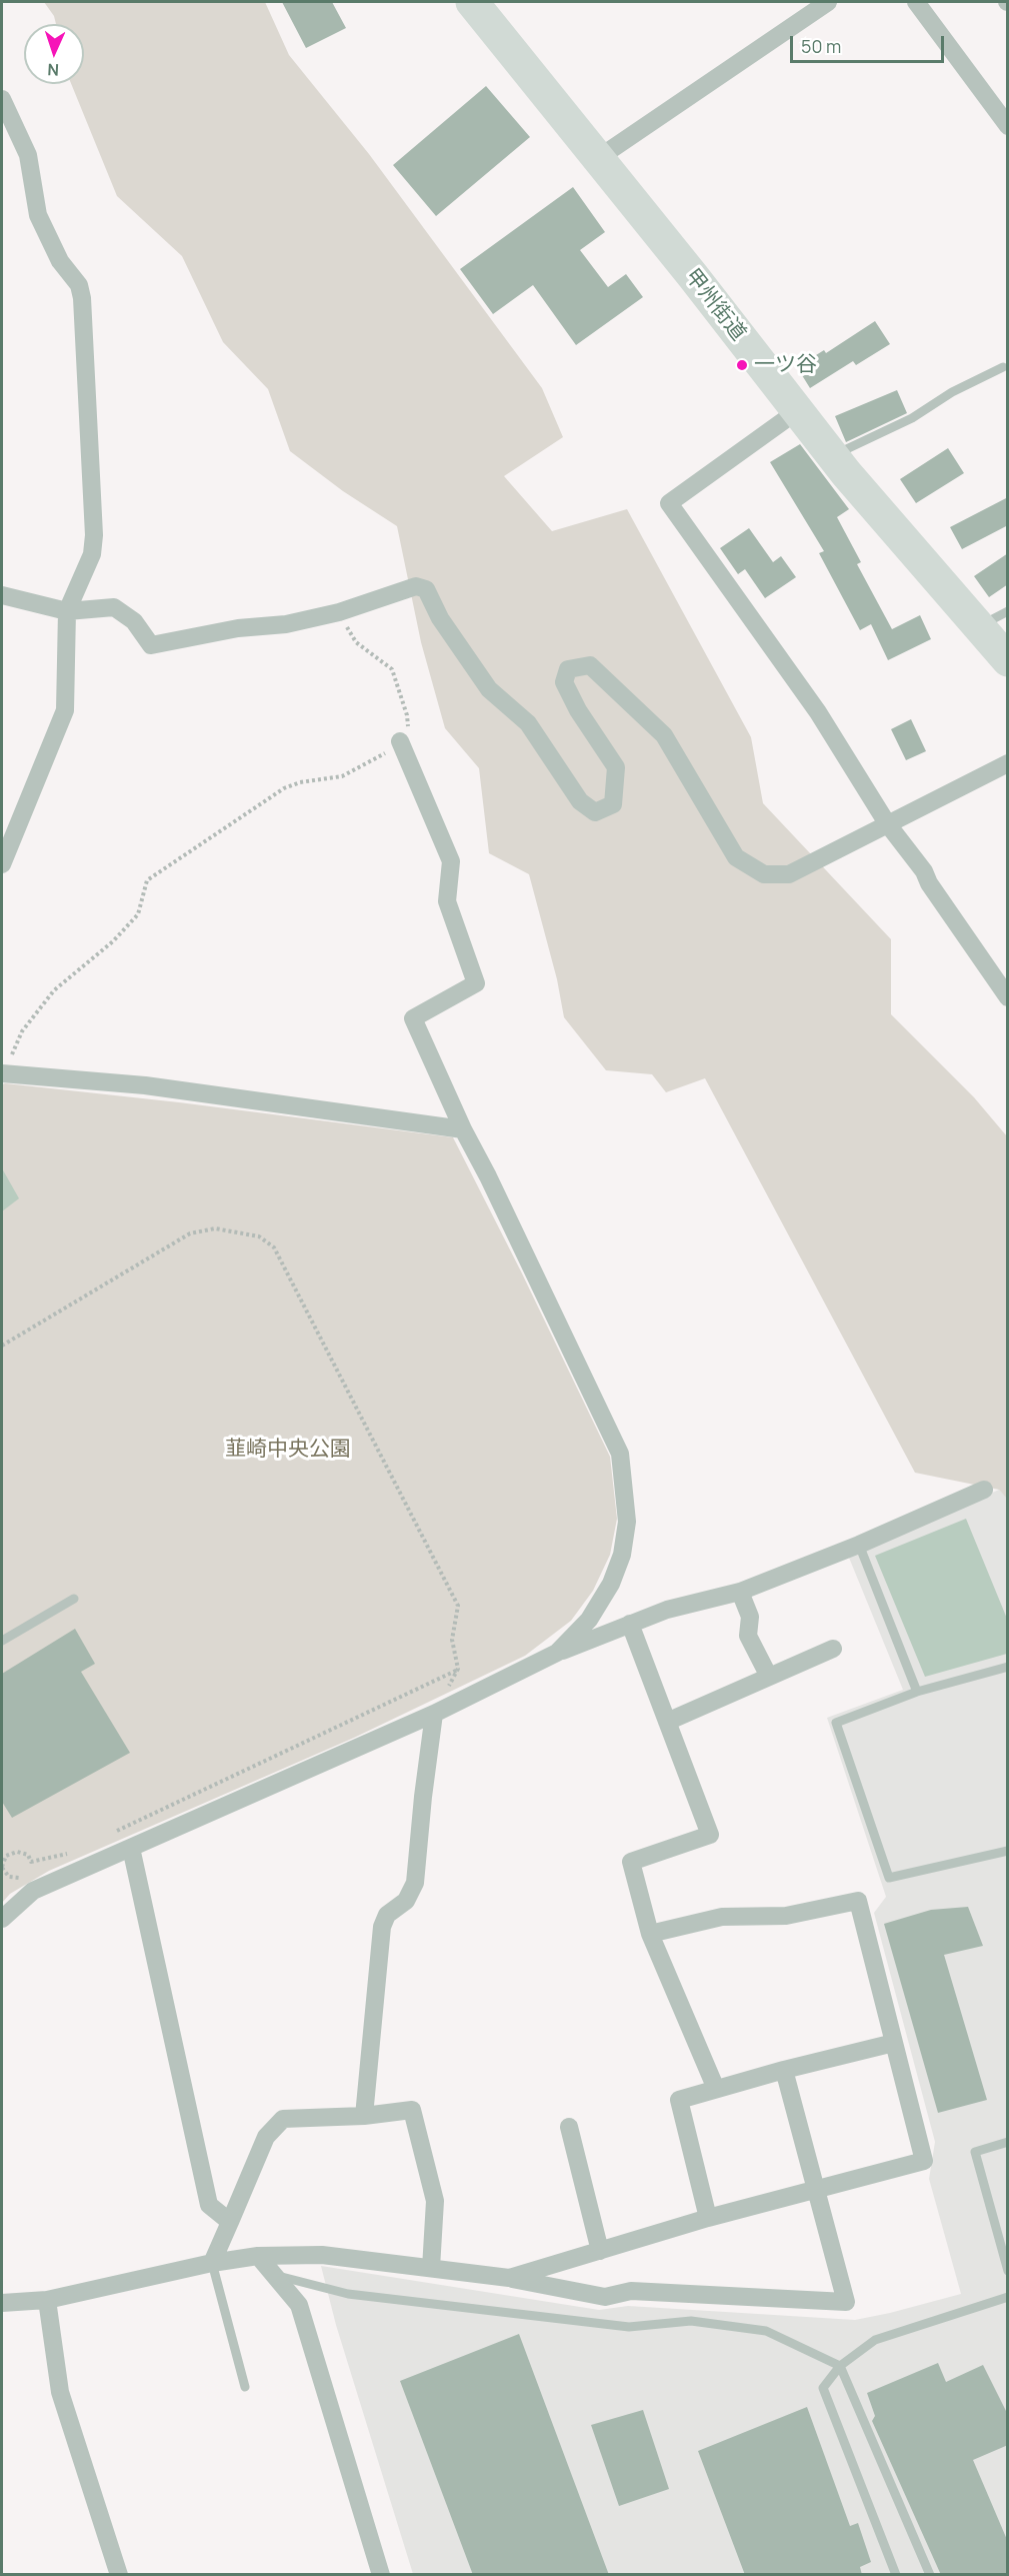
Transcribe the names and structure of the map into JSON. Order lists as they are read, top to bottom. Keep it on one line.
{"streets":{"highway":["甲州街道"]},"parks":["韮崎中央公園"],"places":["一ツ谷"],"scale_bar":"50 m","north":"bottom"}
